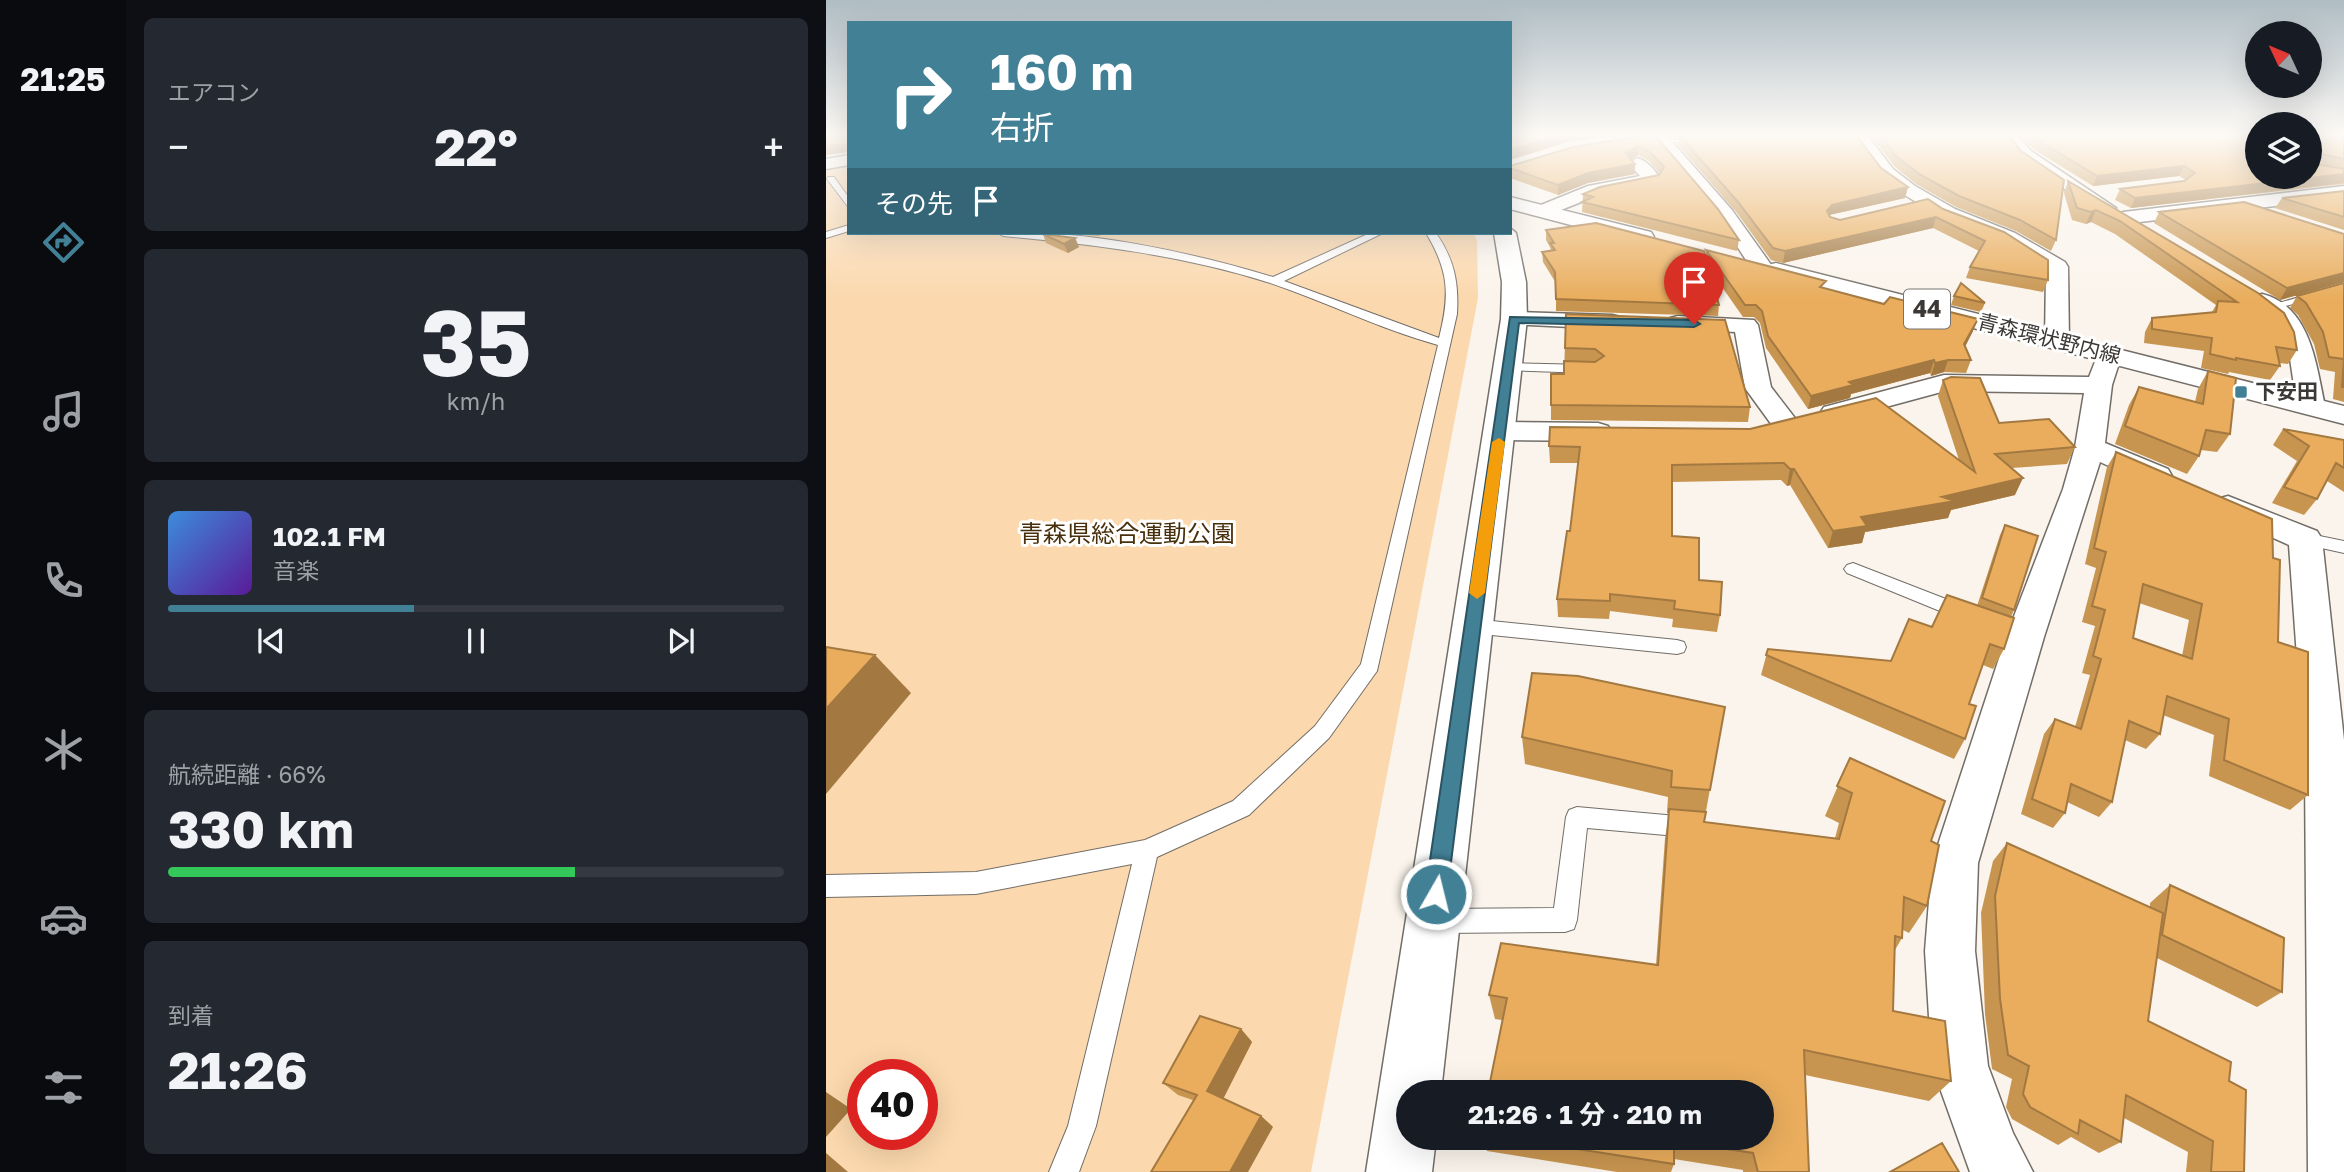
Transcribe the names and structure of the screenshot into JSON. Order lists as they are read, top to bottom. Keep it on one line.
{"streets":{"street":["44","青森環状野内線"]},"parks":["青森県総合運動公園"],"places":{"transit":["下安田"]},"north":"top left","page":{"tabs":"21:25","tile":["エアコン",["35","km/h"],["航続距離 · 66%","330 km"],["到着","21:26"]],"turn":["160 m","右折"],"heat":["−","22°","+"],"then":"その先","song":["102.1 FM","音楽"],"limit":"40","trip":"21:26 · 1 分 · 210 m"}}
